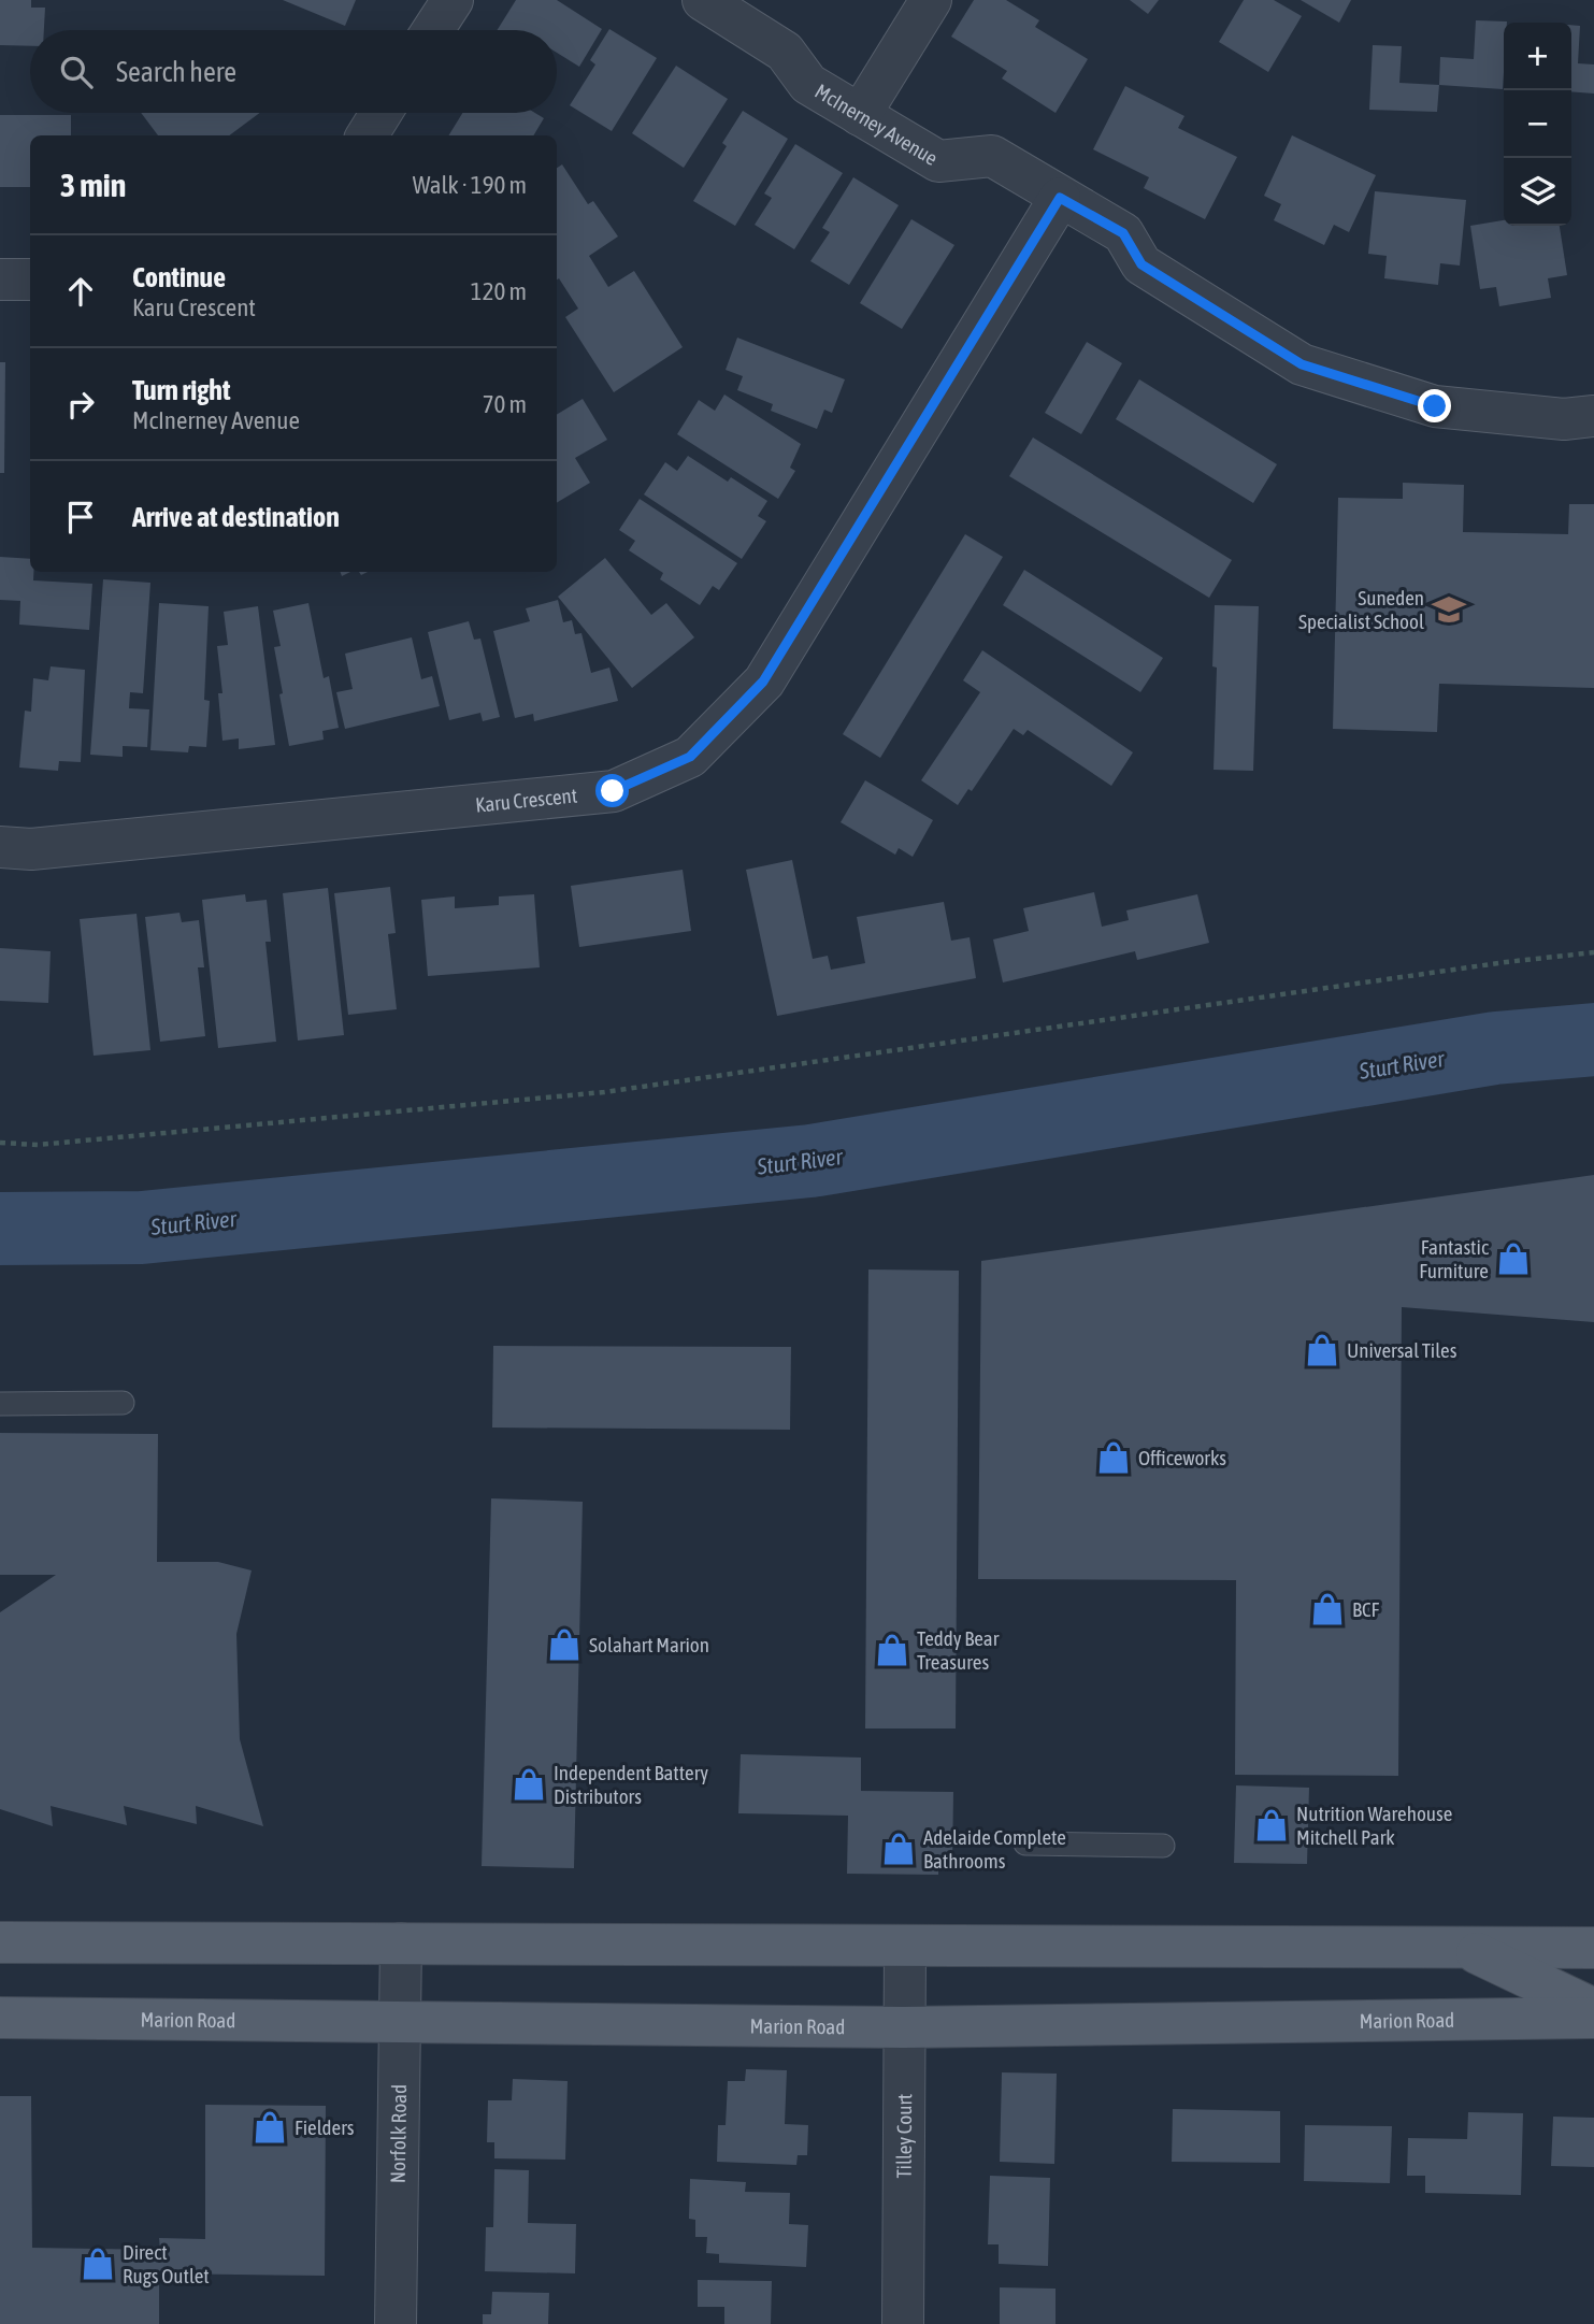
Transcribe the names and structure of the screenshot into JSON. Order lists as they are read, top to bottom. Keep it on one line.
{"streets":{"main road":["Marion Road"],"street":["McInerney Avenue","Karu Crescent","Norfolk Road","Tilley Court"]},"crossings":[["McInerney Avenue","Karu Crescent"],["Marion Road","Norfolk Road"],["Marion Road","Tilley Court"]],"water":["Sturt River"],"places":{"school or university":["Suneden Specialist School"],"shop":["Fantastic Furniture","Universal Tiles","Officeworks","BCF","Solahart Marion","Teddy Bear Treasures","Independent Battery Distributors","Nutrition Warehouse Mitchell Park","Adelaide Complete Bathrooms","Fielders","Direct Rugs Outlet"]},"page":{"map_buttons":["+","−"],"search":"Search here","heading":["3 min","Walk · 190 m"],"list":[["Continue","Karu Crescent","120 m"],["Turn right","McInerney Avenue","70 m"],"Arrive at destination"]}}
